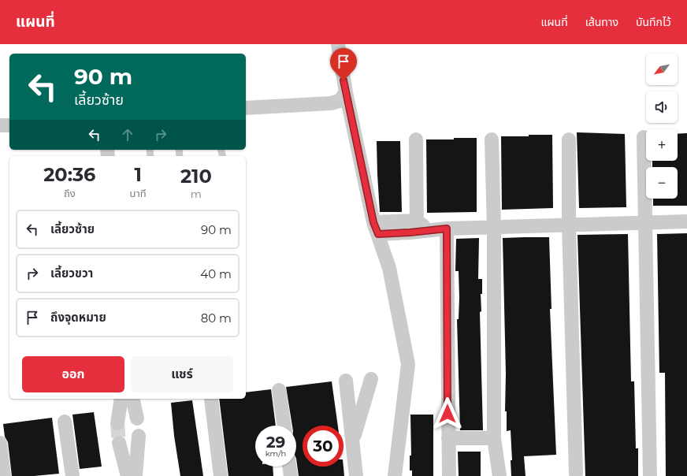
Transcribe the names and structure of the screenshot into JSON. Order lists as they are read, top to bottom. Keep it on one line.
{"north":"bottom left","page":{"header":"แผนที่","nav":["แผนที่","เส้นทาง","บันทึกไว้"],"map_buttons":["+","−"],"turn":["90 m","เลี้ยวซ้าย"],"eta":["20:36","ถึง","1","นาที","210","m"],"list":[{"name":"เลี้ยวซ้าย","value":"90 m"},{"name":"เลี้ยวขวา","value":"40 m"},{"name":"ถึงจุดหมาย","value":"80 m"}],"buttons":["ออก","แชร์"],"speed":"29 km/h","limit":"30"}}
